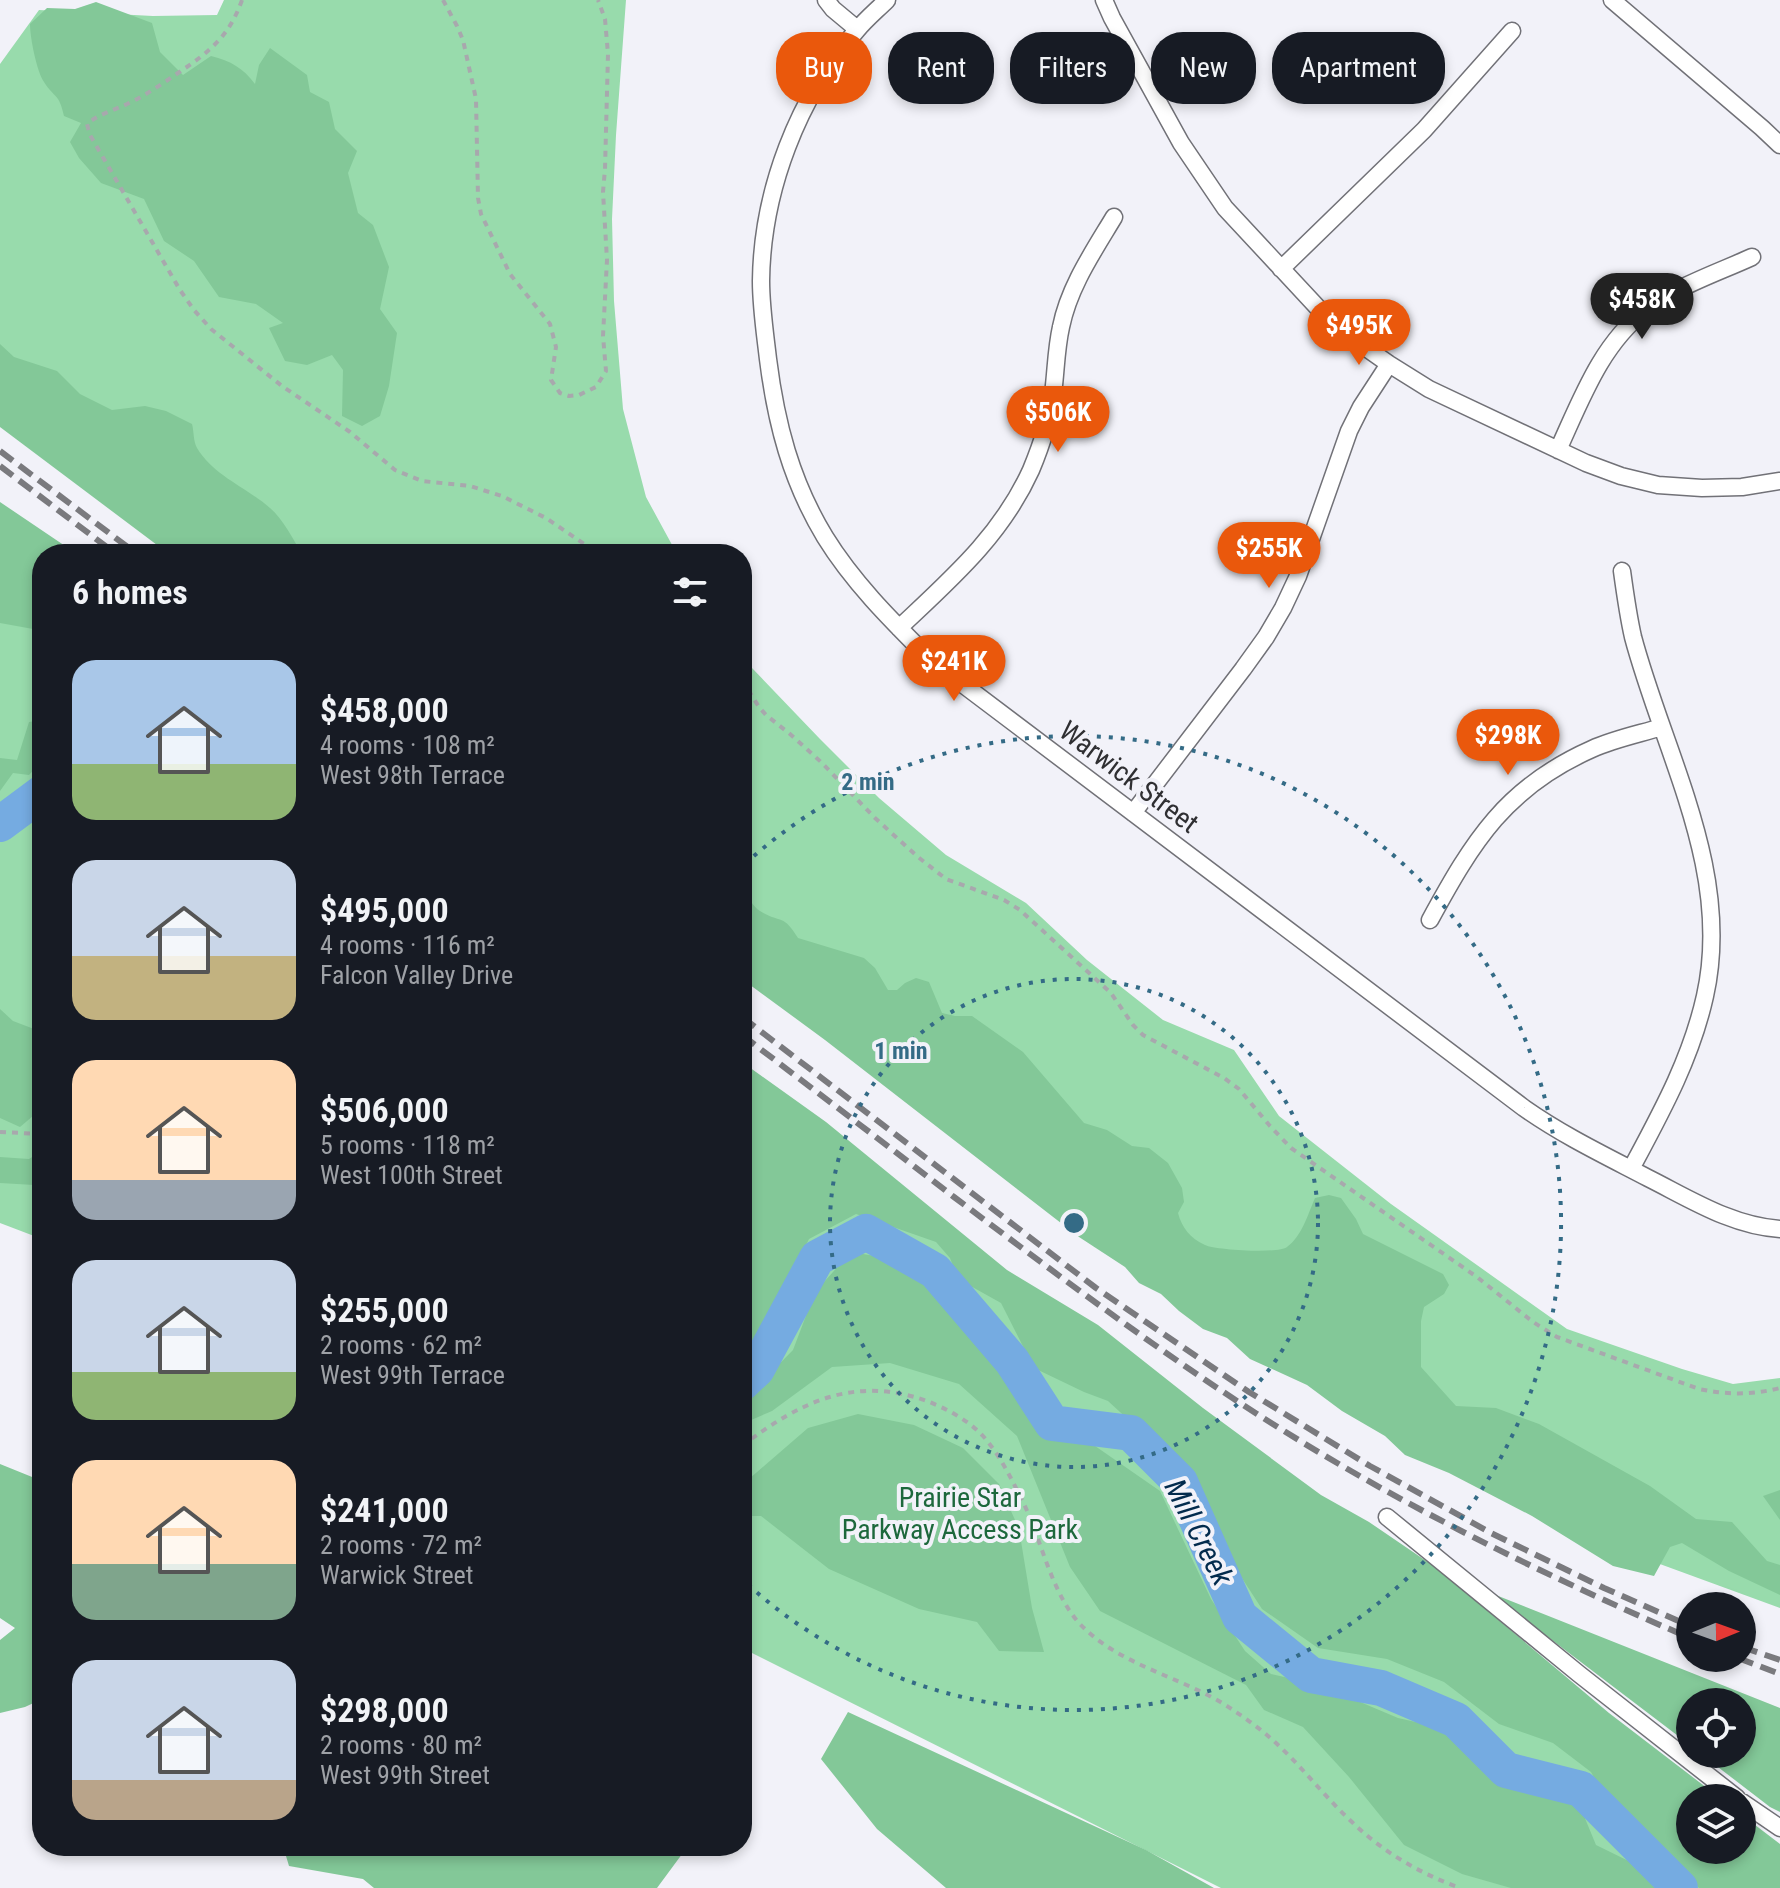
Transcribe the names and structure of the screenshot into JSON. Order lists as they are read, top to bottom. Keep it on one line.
{"streets":{"street":["Warwick Street"]},"water":["Mill Creek"],"parks":["Prairie Star Parkway Access Park"],"north":"right","page":{"chip":["Buy","Rent","Filters","New","Apartment"],"price":["$458K","$495K","$506K","$255K","$241K","$298K"],"heading":"6 homes","list":[{"name":"$458,000","note":"4 rooms · 108 m² · West 98th Terrace"},{"name":"$495,000","note":"4 rooms · 116 m² · Falcon Valley Drive"},{"name":"$506,000","note":"5 rooms · 118 m² · West 100th Street"},{"name":"$255,000","note":"2 rooms · 62 m² · West 99th Terrace"},{"name":"$241,000","note":"2 rooms · 72 m² · Warwick Street"},{"name":"$298,000","note":"2 rooms · 80 m² · West 99th Street"}]},"rings":["2 min","1 min"]}
